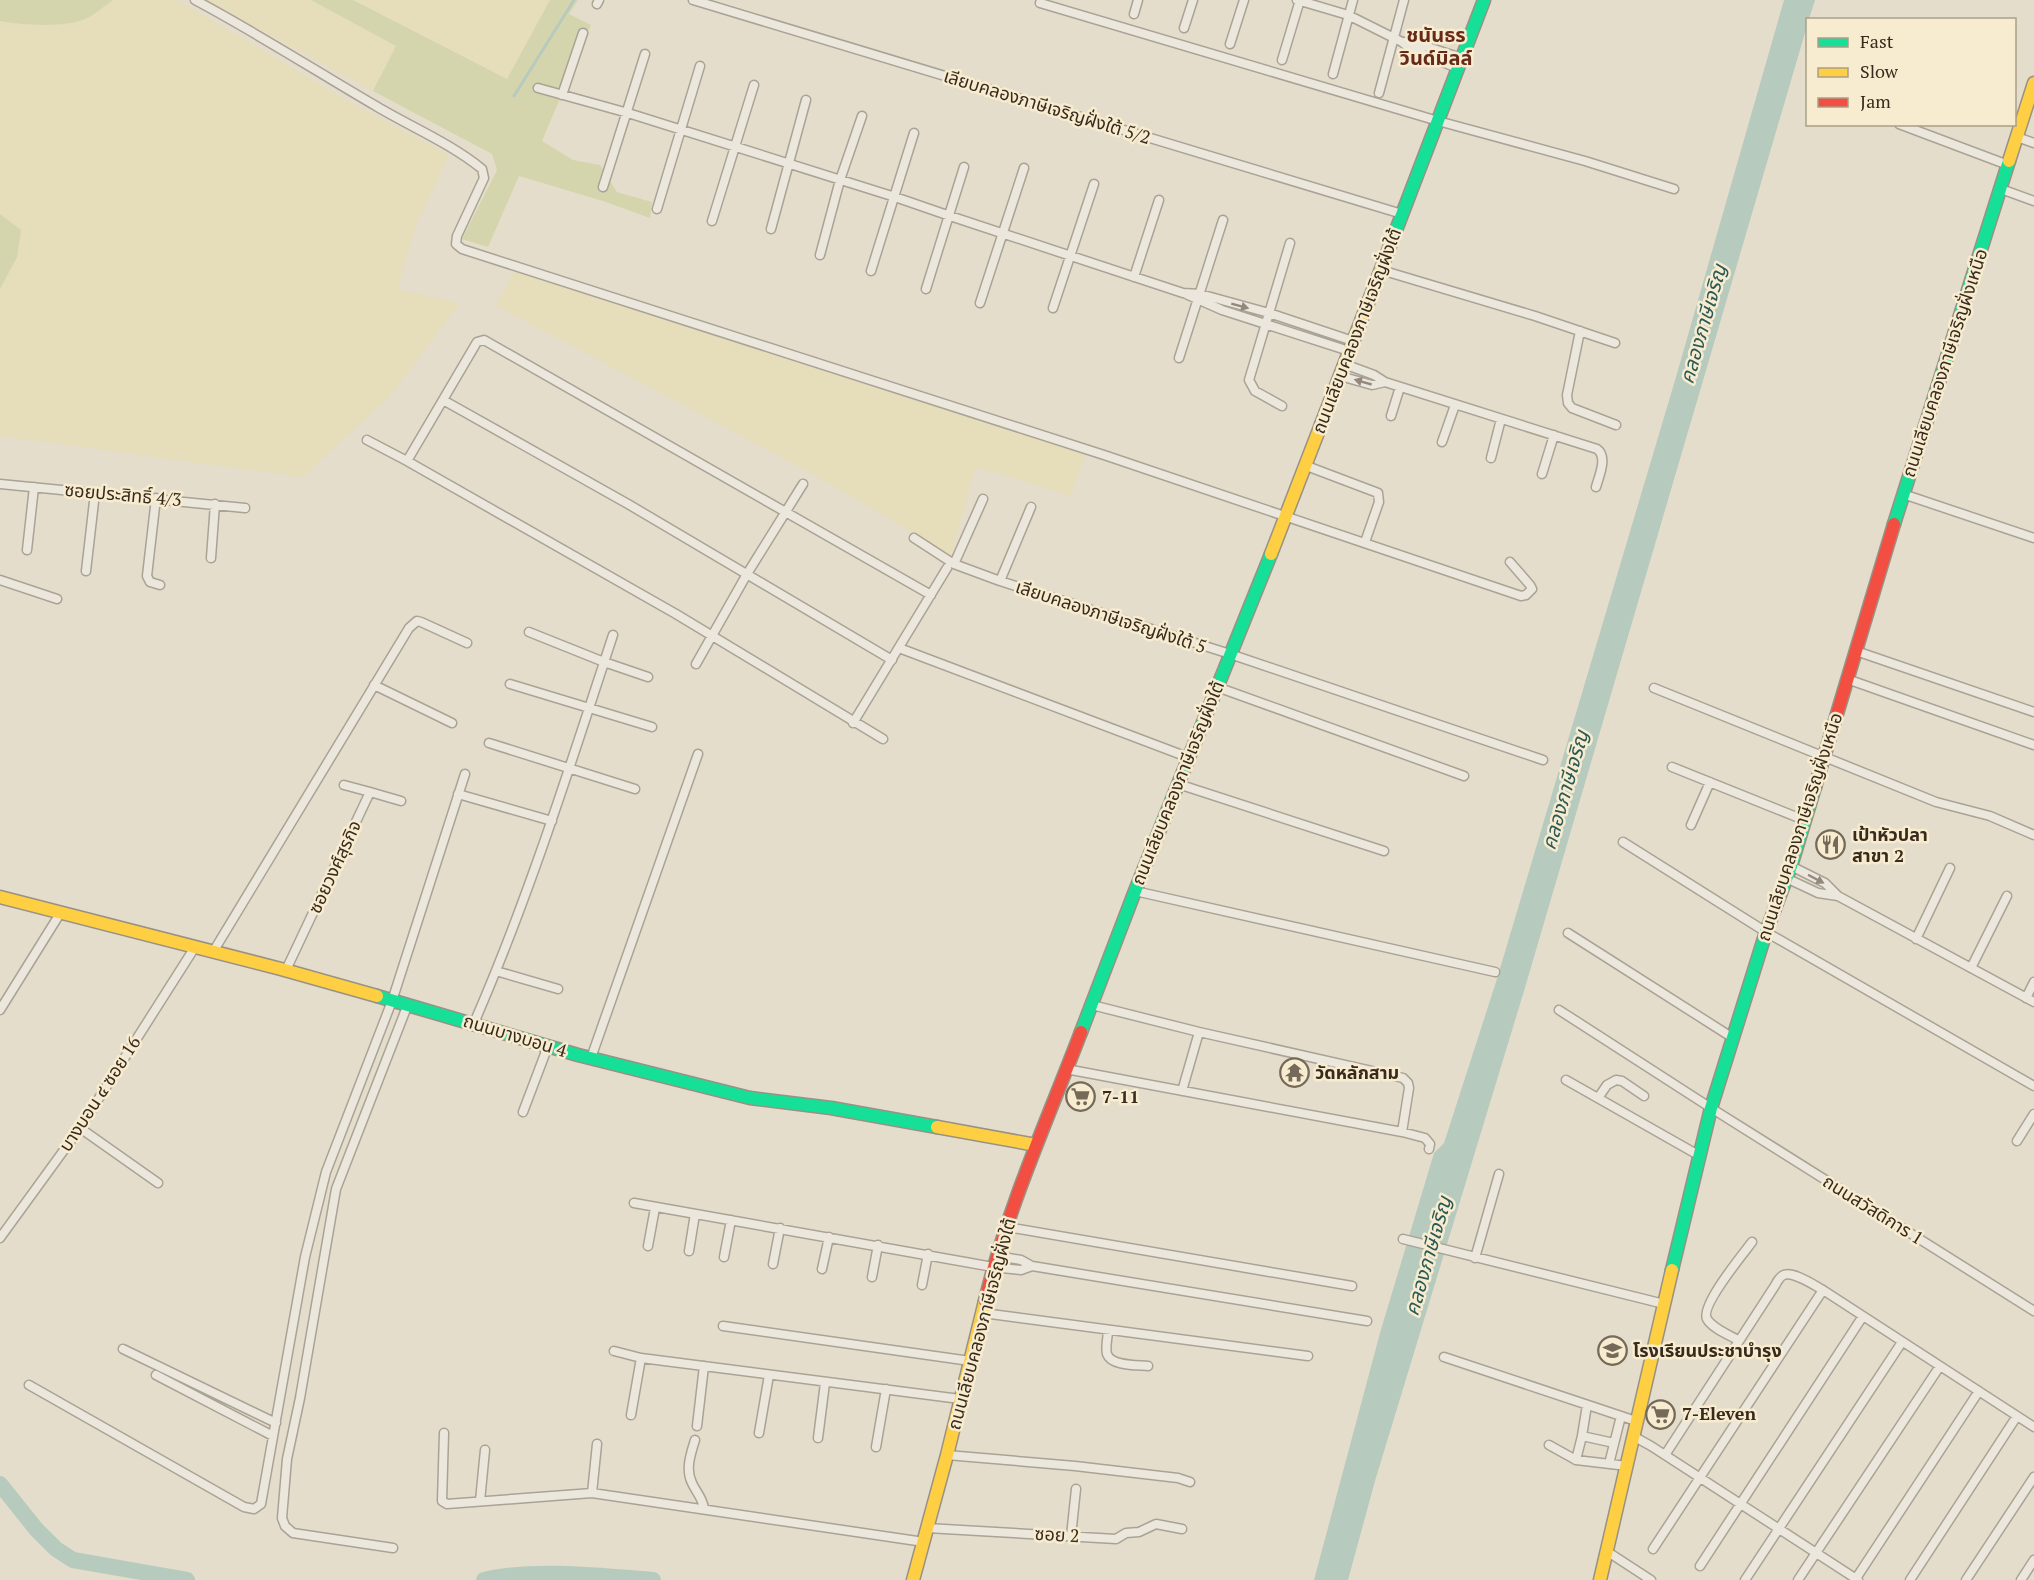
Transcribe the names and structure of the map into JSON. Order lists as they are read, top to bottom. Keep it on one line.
{"streets":{"street":["เลียบคลองภาษีเจริญฝั่งใต้ 5/2","ถนนเลียบคลองภาษีเจริญฝั่งใต้","ถนนเลียบคลองภาษีเจริญฝั่งเหนือ","ซอยประสิทธิ์ 4/3","เลียบคลองภาษีเจริญฝั่งใต้ 5","ซอยวงศ์สุรกิจ","ถนนบางบอน 4","บางบอน ๔ ซอย 16","ถนนสวัสดิการ 1","ซอย 2"]},"crossings":[["เลียบคลองภาษีเจริญฝั่งใต้ 5/2","ถนนเลียบคลองภาษีเจริญฝั่งใต้"],["ถนนเลียบคลองภาษีเจริญฝั่งใต้","เลียบคลองภาษีเจริญฝั่งใต้ 5"],["ถนนเลียบคลองภาษีเจริญฝั่งใต้","ถนนบางบอน 4"],["ถนนเลียบคลองภาษีเจริญฝั่งใต้","ซอย 2"],["ถนนเลียบคลองภาษีเจริญฝั่งเหนือ","ถนนสวัสดิการ 1"],["ซอยวงศ์สุรกิจ","ถนนบางบอน 4"],["ถนนบางบอน 4","บางบอน ๔ ซอย 16"]],"districts":["ชนันธร วินด์มิลล์"],"water":["คลองภาษีเจริญ"],"places":{"restaurant":["เป้าหัวปลา สาขา 2"],"temple":["วัดหลักสาม"],"supermarket":["7-11","7-Eleven"],"school or university":["โรงเรียนประชาบำรุง"]},"legend":["Fast","Slow","Jam"]}
